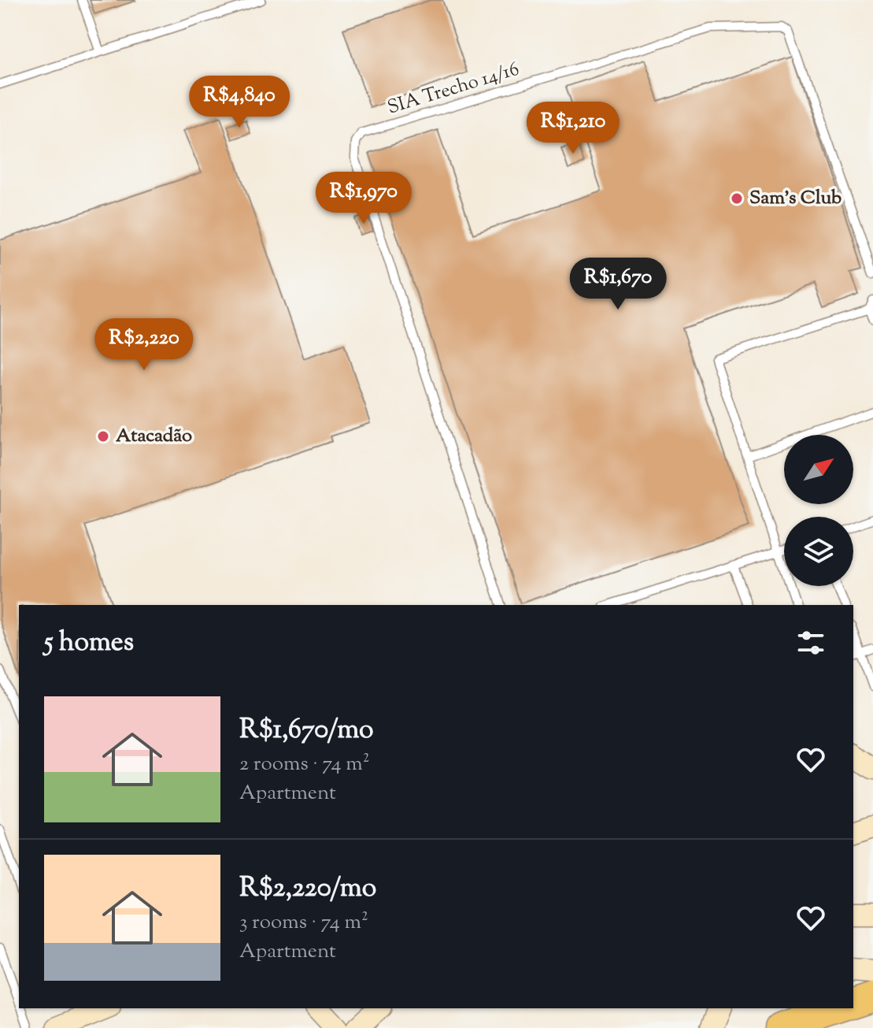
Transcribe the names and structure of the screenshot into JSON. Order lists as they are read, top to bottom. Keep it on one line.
{"streets":{"lane":["SIA Trecho 14/16"]},"places":["Sam's Club","Atacadão"],"north":"top right","page":{"price":["R$4,840","R$1,210","R$1,970","R$1,670","R$2,220"],"heading":"5 homes","list":[{"name":"R$1,670/mo","note":"2 rooms · 74 m² · Apartment"},{"name":"R$2,220/mo","note":"3 rooms · 74 m² · Apartment"}]}}
